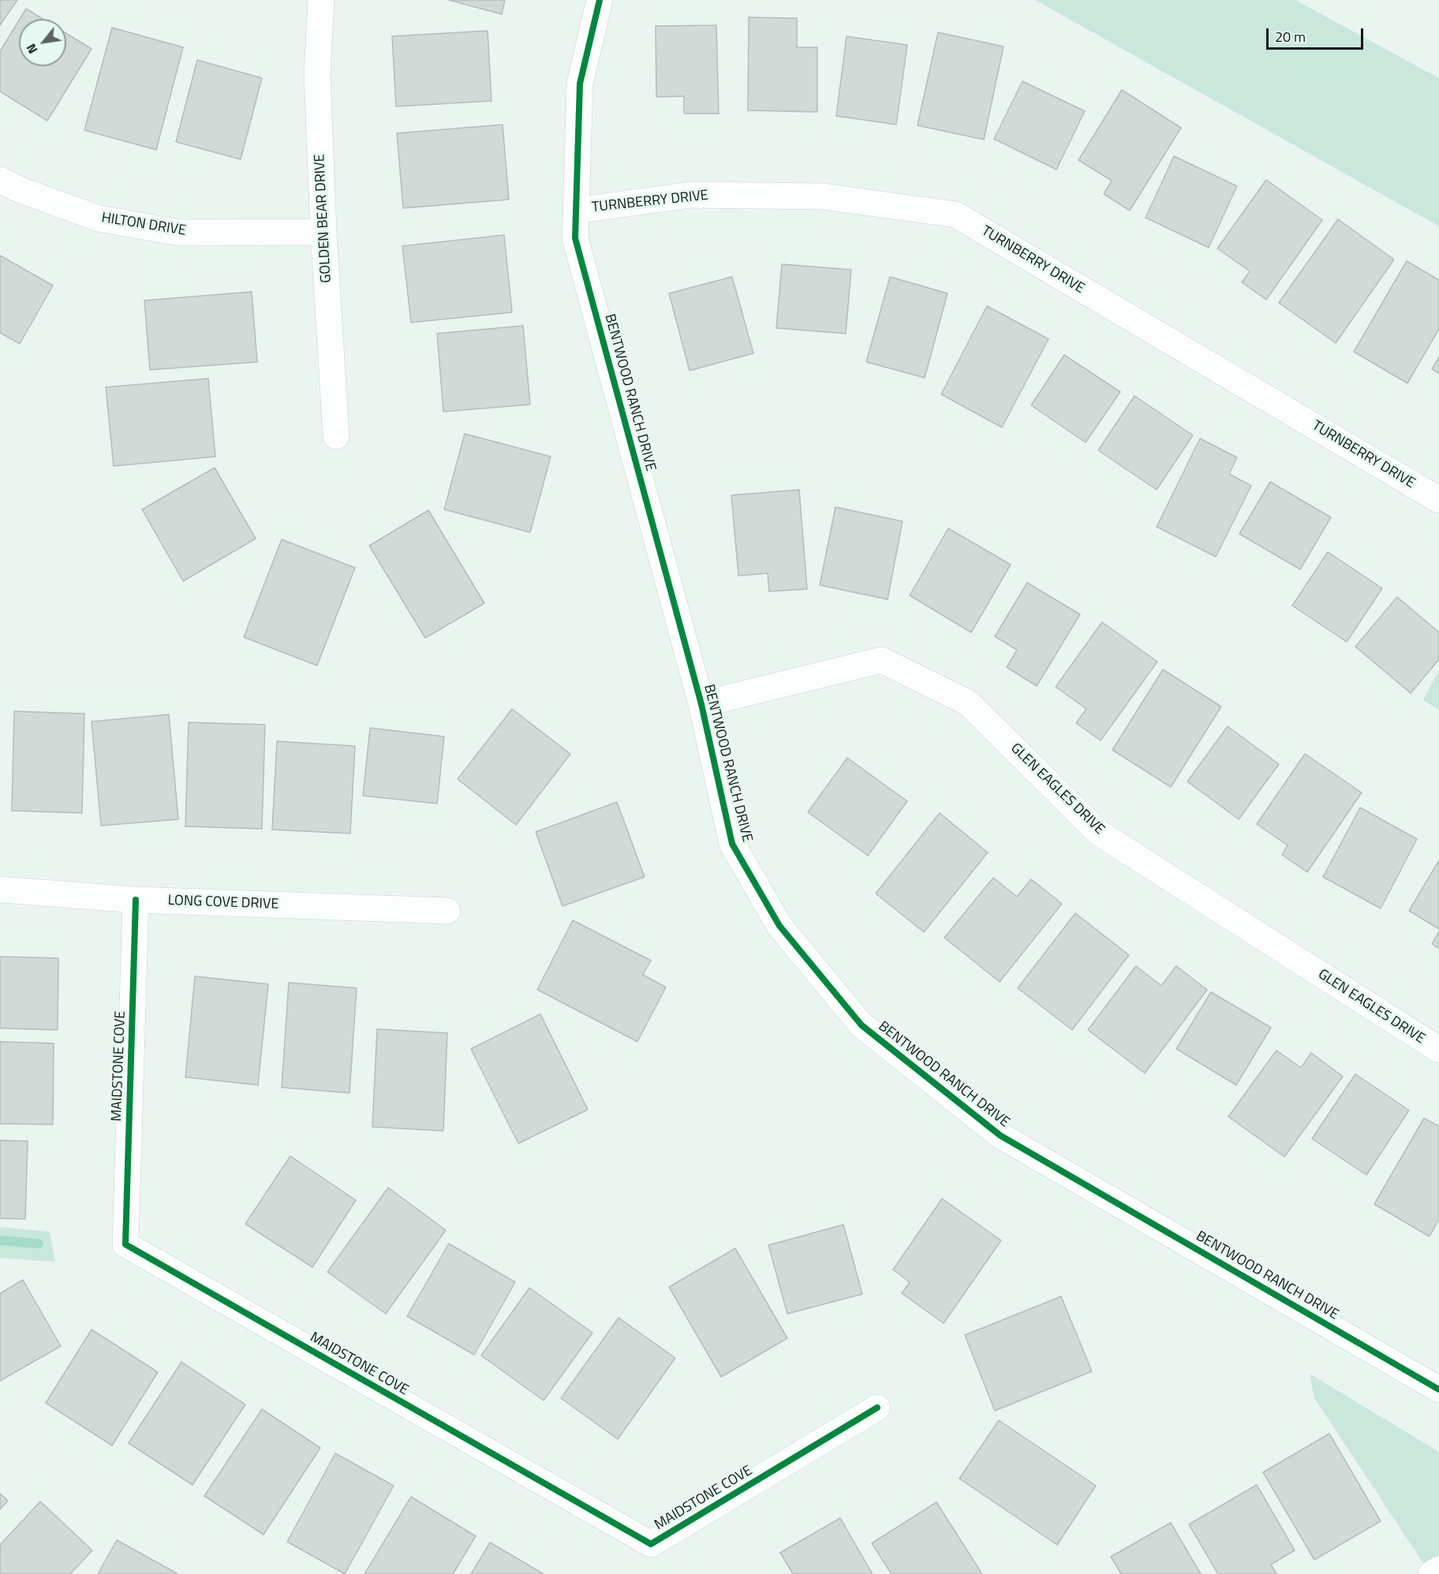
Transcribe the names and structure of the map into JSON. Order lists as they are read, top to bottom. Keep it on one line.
{"streets":{"street":["TURNBERRY DRIVE","GOLDEN BEAR DRIVE","HILTON DRIVE","BENTWOOD RANCH DRIVE","GLEN EAGLES DRIVE","LONG COVE DRIVE","MAIDSTONE COVE"]},"crossings":[["TURNBERRY DRIVE","BENTWOOD RANCH DRIVE"],["GOLDEN BEAR DRIVE","HILTON DRIVE"],["BENTWOOD RANCH DRIVE","GLEN EAGLES DRIVE"],["LONG COVE DRIVE","MAIDSTONE COVE"]],"scale_bar":"20 m","north":"bottom left"}
